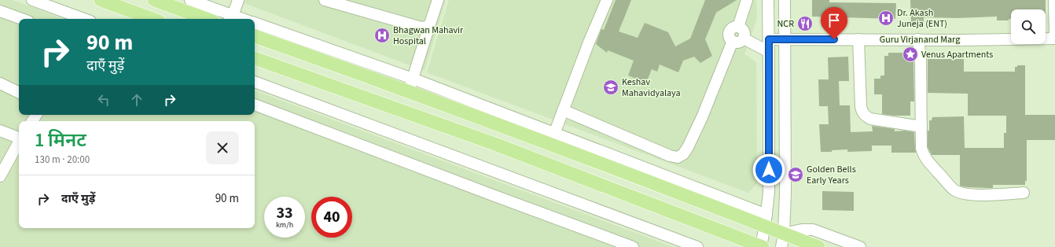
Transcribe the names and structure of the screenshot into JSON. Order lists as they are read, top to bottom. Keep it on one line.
{"streets":{"street":["Guru Virjanand Marg"]},"places":{"hospital":["Dr. Akash Juneja (ENT)","Bhagwan Mahavir Hospital"],"restaurant":["NCR"],"place":["Venus Apartments"],"school or university":["Keshav Mahavidyalaya","Golden Bells Early Years"]},"page":{"turn":["90 m","दाएँ मुड़ें"],"heading":["1 मिनट","130 m · 20:00"],"list":[{"name":"दाएँ मुड़ें","value":"90 m"}],"speed":"33 km/h","limit":"40"}}
